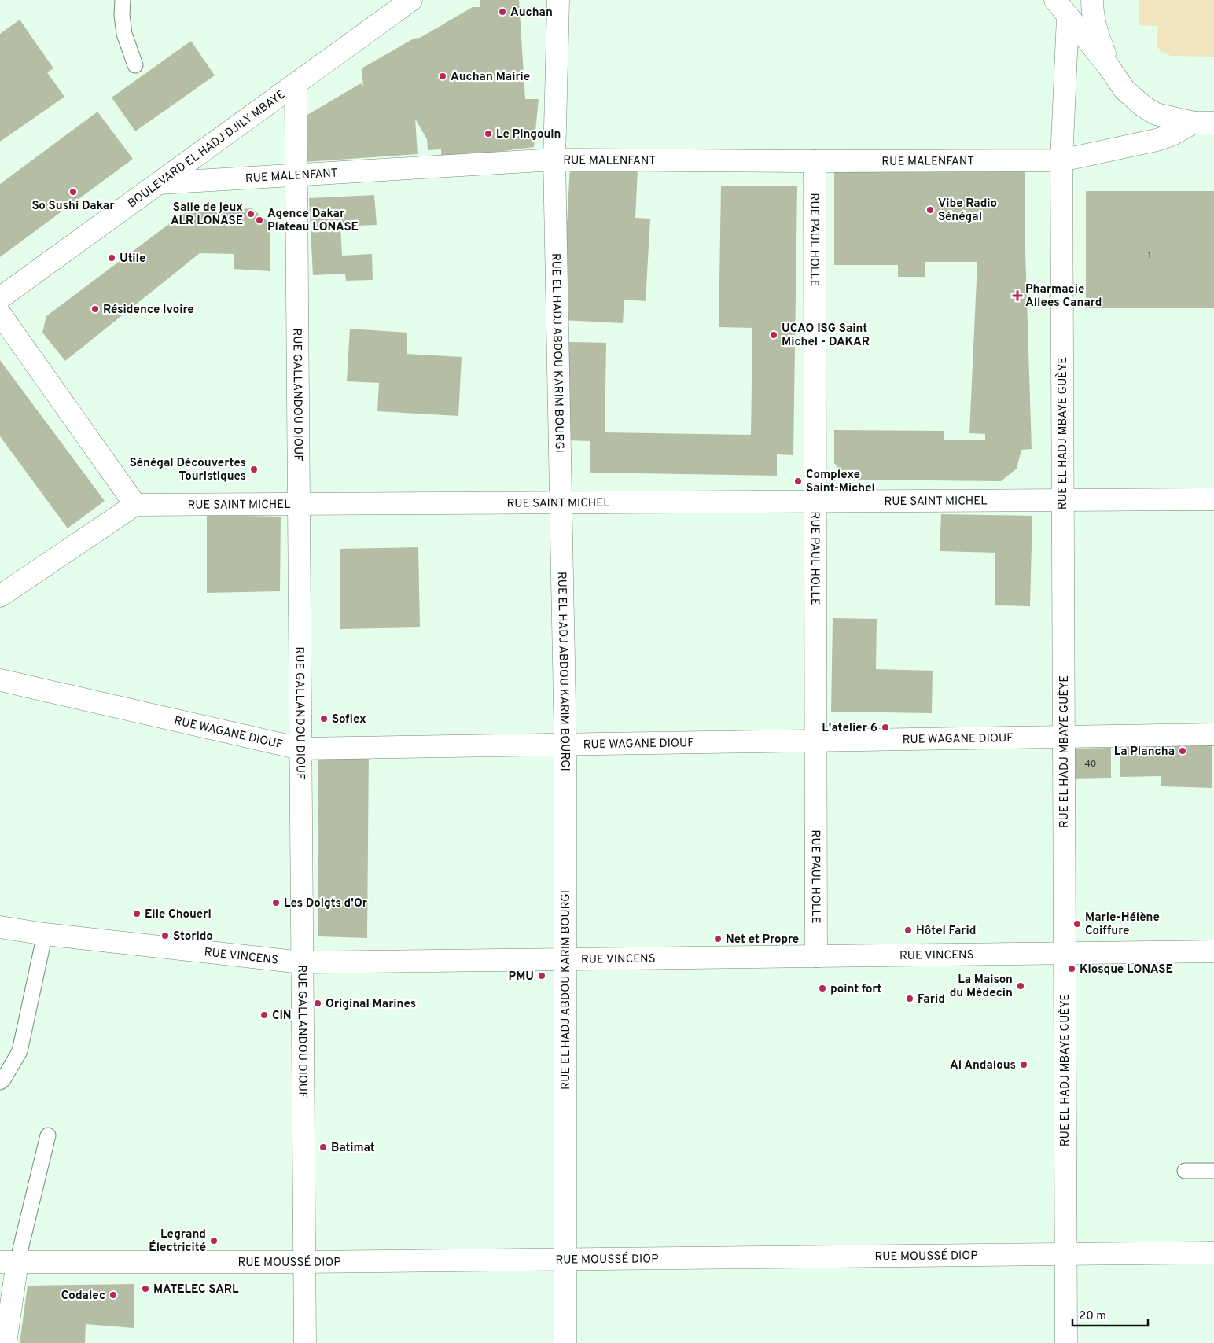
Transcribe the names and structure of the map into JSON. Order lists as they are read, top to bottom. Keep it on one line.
{"streets":{"street":["BOULEVARD EL HADJ DJILY MBAYE","RUE MALENFANT","RUE PAUL HOLLE","RUE EL HADJ ABDOU KARIM BOURGI","RUE GALLANDOU DIOUF","RUE EL HADJ MBAYE GUÈYE","RUE SAINT MICHEL","RUE WAGANE DIOUF","RUE VINCENS","RUE MOUSSÉ DIOP"]},"crossings":[["BOULEVARD EL HADJ DJILY MBAYE","RUE MALENFANT"],["BOULEVARD EL HADJ DJILY MBAYE","RUE GALLANDOU DIOUF"],["RUE MALENFANT","RUE PAUL HOLLE"],["RUE MALENFANT","RUE EL HADJ ABDOU KARIM BOURGI"],["RUE MALENFANT","RUE GALLANDOU DIOUF"],["RUE MALENFANT","RUE EL HADJ MBAYE GUÈYE"],["RUE PAUL HOLLE","RUE SAINT MICHEL"],["RUE PAUL HOLLE","RUE WAGANE DIOUF"],["RUE PAUL HOLLE","RUE VINCENS"],["RUE EL HADJ ABDOU KARIM BOURGI","RUE SAINT MICHEL"],["RUE EL HADJ ABDOU KARIM BOURGI","RUE WAGANE DIOUF"],["RUE EL HADJ ABDOU KARIM BOURGI","RUE VINCENS"],["RUE EL HADJ ABDOU KARIM BOURGI","RUE MOUSSÉ DIOP"],["RUE GALLANDOU DIOUF","RUE SAINT MICHEL"],["RUE GALLANDOU DIOUF","RUE WAGANE DIOUF"],["RUE GALLANDOU DIOUF","RUE VINCENS"],["RUE GALLANDOU DIOUF","RUE MOUSSÉ DIOP"],["RUE EL HADJ MBAYE GUÈYE","RUE SAINT MICHEL"],["RUE EL HADJ MBAYE GUÈYE","RUE WAGANE DIOUF"],["RUE EL HADJ MBAYE GUÈYE","RUE VINCENS"],["RUE EL HADJ MBAYE GUÈYE","RUE MOUSSÉ DIOP"]],"places":{"other":["Auchan","Auchan Mairie","Le Pingouin","So Sushi Dakar","Vibe Radio Sénégal","Salle de jeux ALR LONASE","Agence Dakar Plateau LONASE","Utile","Résidence Ivoire","UCAO ISG Saint Michel - DAKAR","Sénégal Découvertes Touristiques","Complexe Saint-Michel","Sofiex","L'atelier 6","La Plancha","Les Doigts d'Or","Elie Choueri","Marie-Hélène Coiffure","Hôtel Farid","Storido","Net et Propre","Kiosque LONASE","PMU","La Maison du Médecin","point fort","Farid","Original Marines","CIN","Al Andalous","Batimat","Legrand Électricité","MATELEC SARL","Codalec"],"health":["Pharmacie Allees Canard"]},"house_numbers":["1","40"],"scale_bar":"20 m"}
